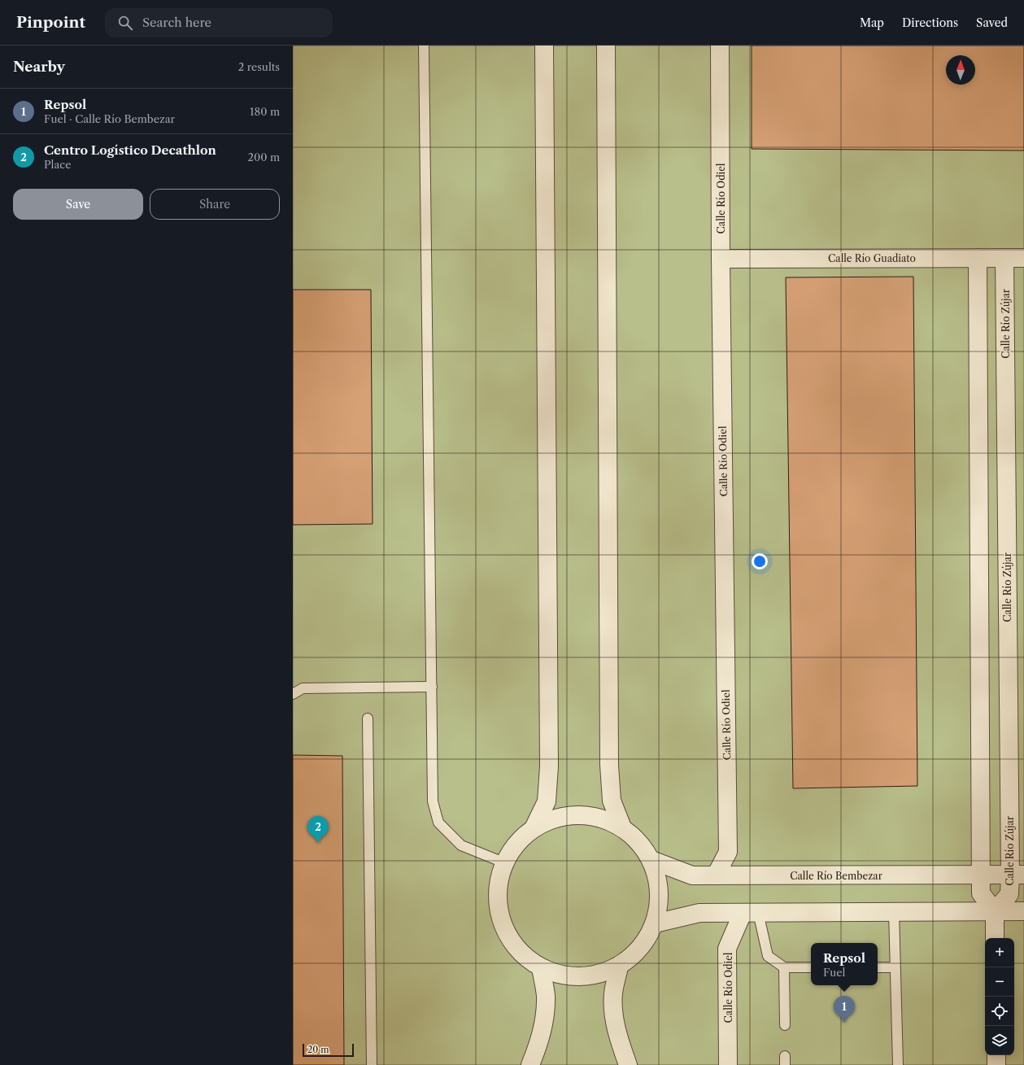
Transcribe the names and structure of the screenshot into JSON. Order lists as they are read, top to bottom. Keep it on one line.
{"streets":{"street":["Calle Río Odiel","Calle Río Guadiato","Calle Río Zújar","Calle Río Bembezar"]},"crossings":[["Calle Río Odiel","Calle Río Guadiato"],["Calle Río Odiel","Calle Río Bembezar"],["Calle Río Guadiato","Calle Río Zújar"],["Calle Río Zújar","Calle Río Bembezar"]],"scale_bar":"20 m","north":"top","page":{"header":"Pinpoint","search":"Search here","nav":["Map","Directions","Saved"],"heading":["Nearby","2 results"],"list":[{"mark":"1","name":"Repsol","note":"Fuel · Calle Río Bembezar","value":"180 m"},{"mark":"2","name":"Centro Logístico Decathlon","note":"Place","value":"200 m"}],"buttons":["Save","Share"],"pins":["2","1"],"map_buttons":["+","−"],"popup":["Repsol","Fuel"],"scale":"20 m"}}
